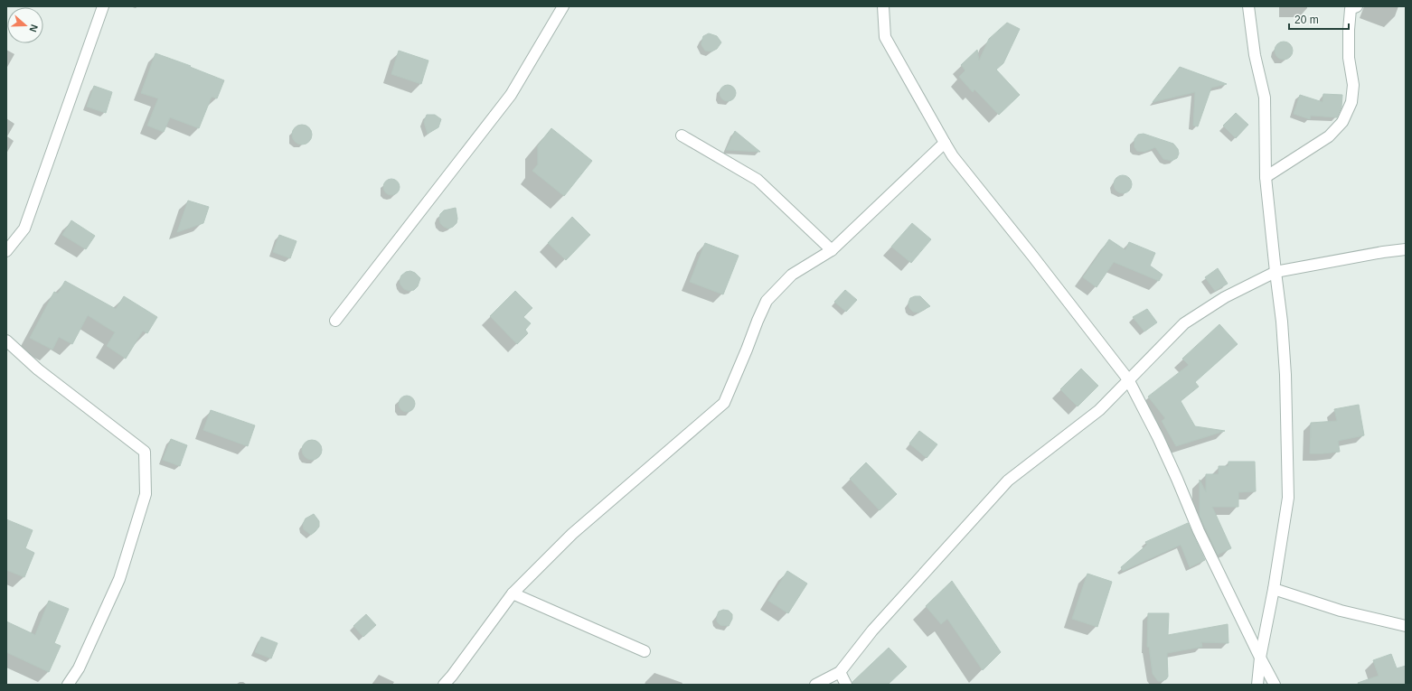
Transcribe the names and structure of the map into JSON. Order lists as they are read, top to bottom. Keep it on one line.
{"scale_bar":"20 m","north":"right"}
